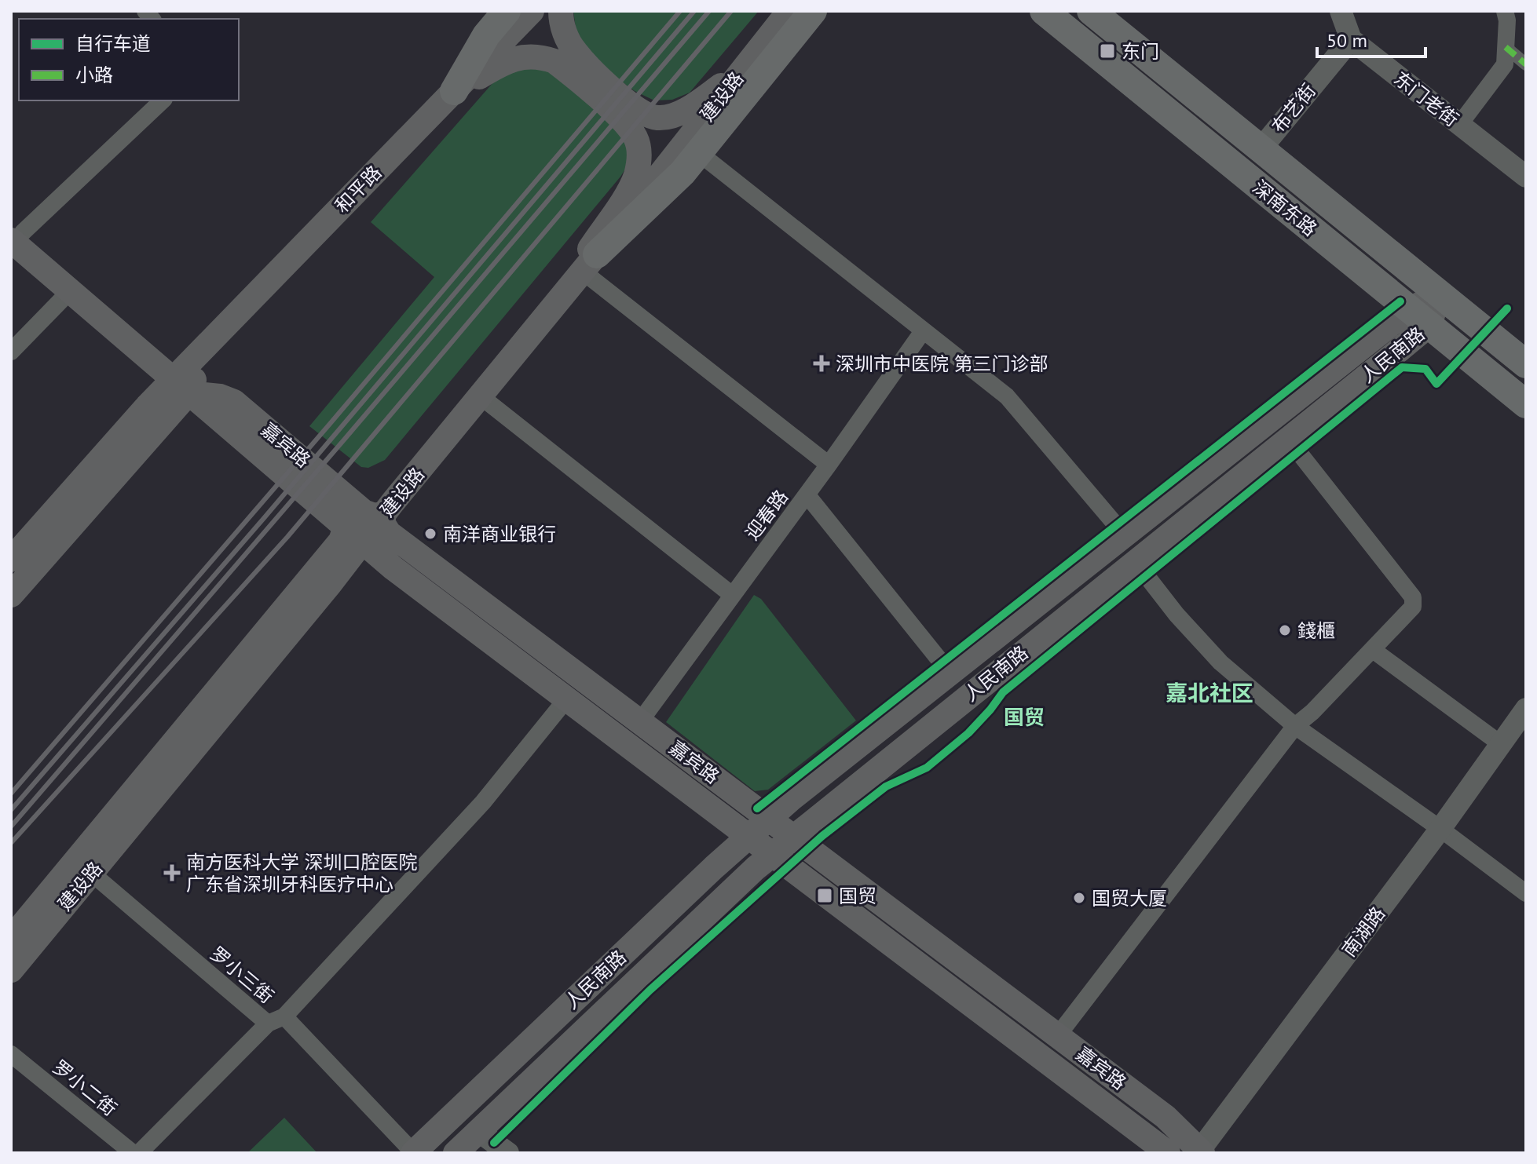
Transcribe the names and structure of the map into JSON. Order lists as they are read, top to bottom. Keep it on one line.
{"streets":{"main road":["建设路","和平路","深南东路","人民南路","嘉宾路"],"street":["东门老街","布艺街","迎春路","南湖路","罗小三街","罗小二街"]},"crossings":[["建设路","嘉宾路"],["建设路","罗小三街"],["东门老街","布艺街"],["布艺街","深南东路"],["和平路","嘉宾路"],["深南东路","人民南路"],["人民南路","嘉宾路"],["人民南路","罗小三街"],["嘉宾路","迎春路"],["嘉宾路","南湖路"]],"districts":["嘉北社区","国贸"],"places":{"transit":["东门","国贸"],"health":["深圳市中医院 第三门诊部","南方医科大学 深圳口腔医院 广东省深圳牙科医疗中心"],"other":["南洋商业银行","錢櫃","国贸大厦"]},"legend":["自行车道","小路"],"scale_bar":"50 m"}
